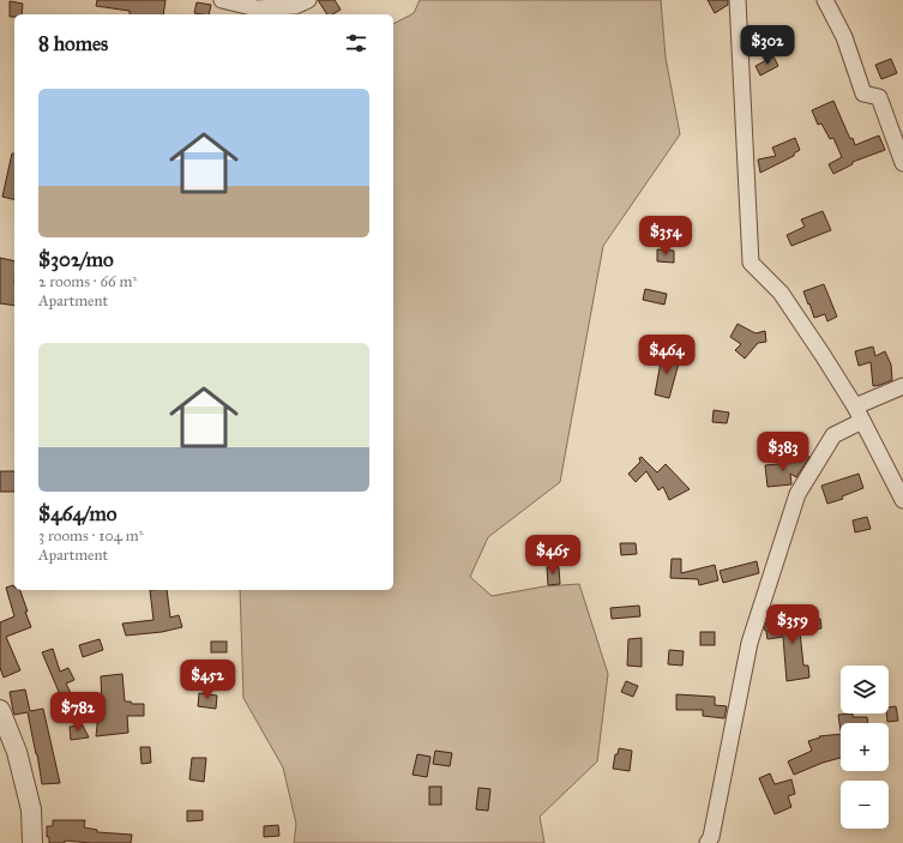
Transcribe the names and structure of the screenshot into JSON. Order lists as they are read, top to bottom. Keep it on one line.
{"page":{"heading":"8 homes","price":["$302","$354","$464","$383","$465","$359","$452","$782"],"list":[{"name":"$302/mo","note":"2 rooms · 66 m² · Apartment"},{"name":"$464/mo","note":"3 rooms · 104 m² · Apartment"}],"map_buttons":["+","−"]}}
